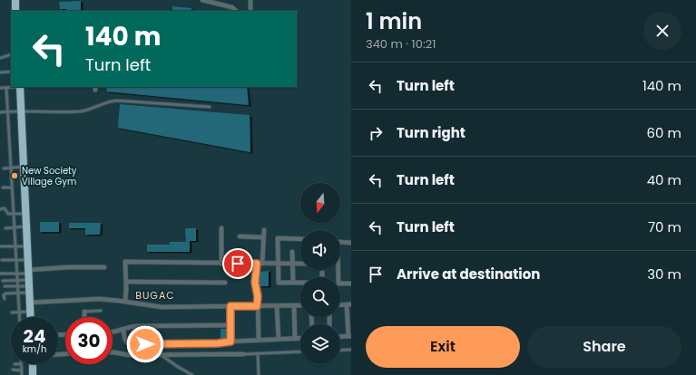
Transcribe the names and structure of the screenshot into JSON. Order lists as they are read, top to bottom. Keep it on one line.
{"districts":["BUGAC"],"places":["New Society Village Gym"],"north":"bottom","page":{"heading":["1 min","340 m · 10:21"],"turn":["140 m","Turn left"],"list":[{"name":"Turn left","value":"140 m"},{"name":"Turn right","value":"60 m"},{"name":"Turn left","value":"40 m"},{"name":"Turn left","value":"70 m"},{"name":"Arrive at destination","value":"30 m"}],"speed":"24 km/h","limit":"30","buttons":["Exit","Share"]}}
